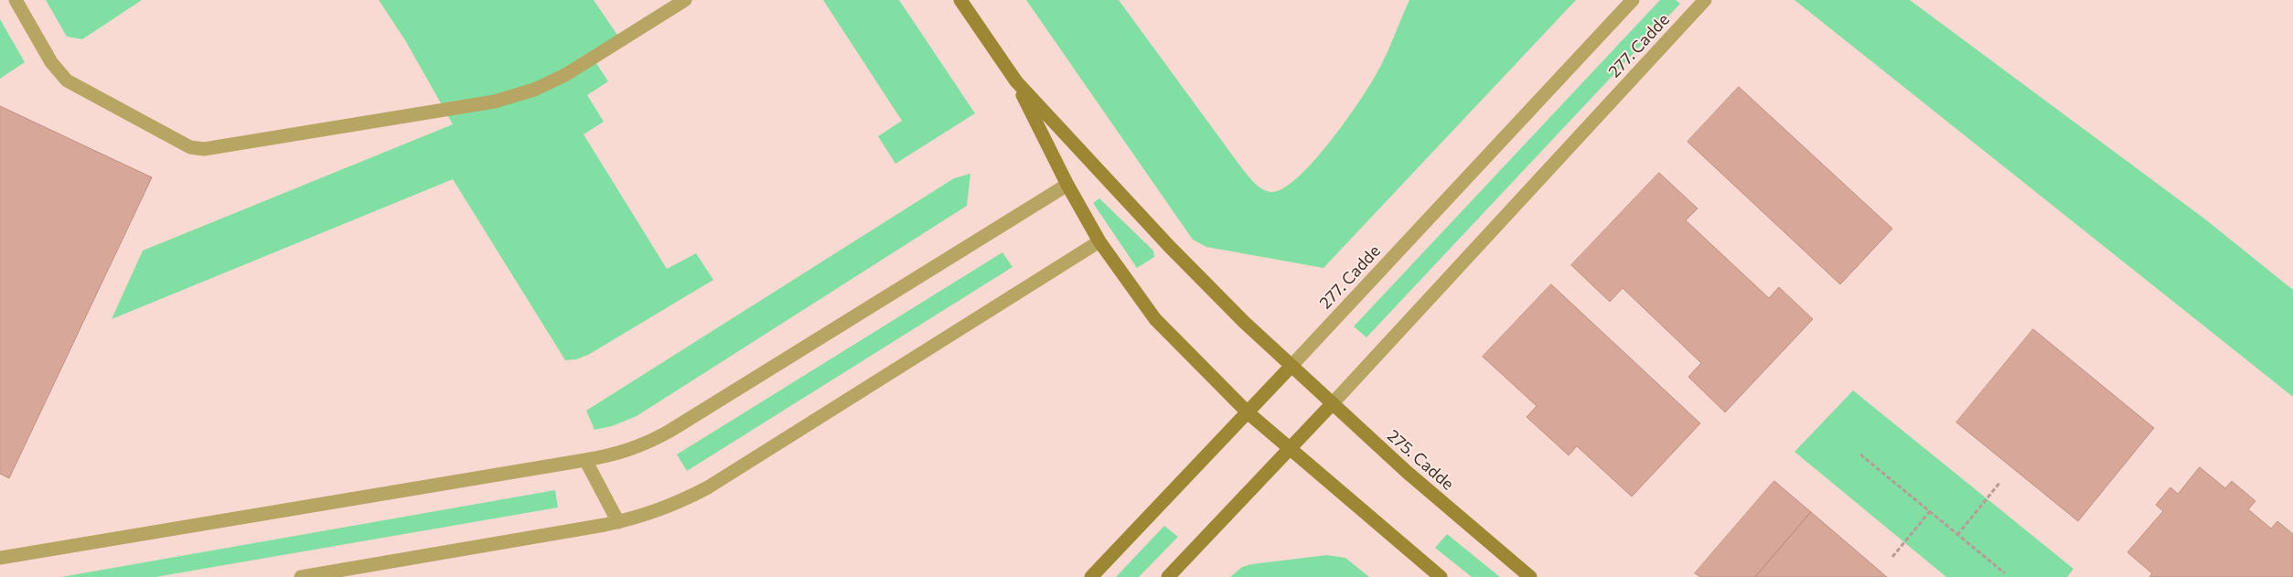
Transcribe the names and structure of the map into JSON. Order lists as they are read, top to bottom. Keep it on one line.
{"streets":{"street":["277. Cadde","275. Cadde"]},"crossings":[["277. Cadde","275. Cadde"]]}
